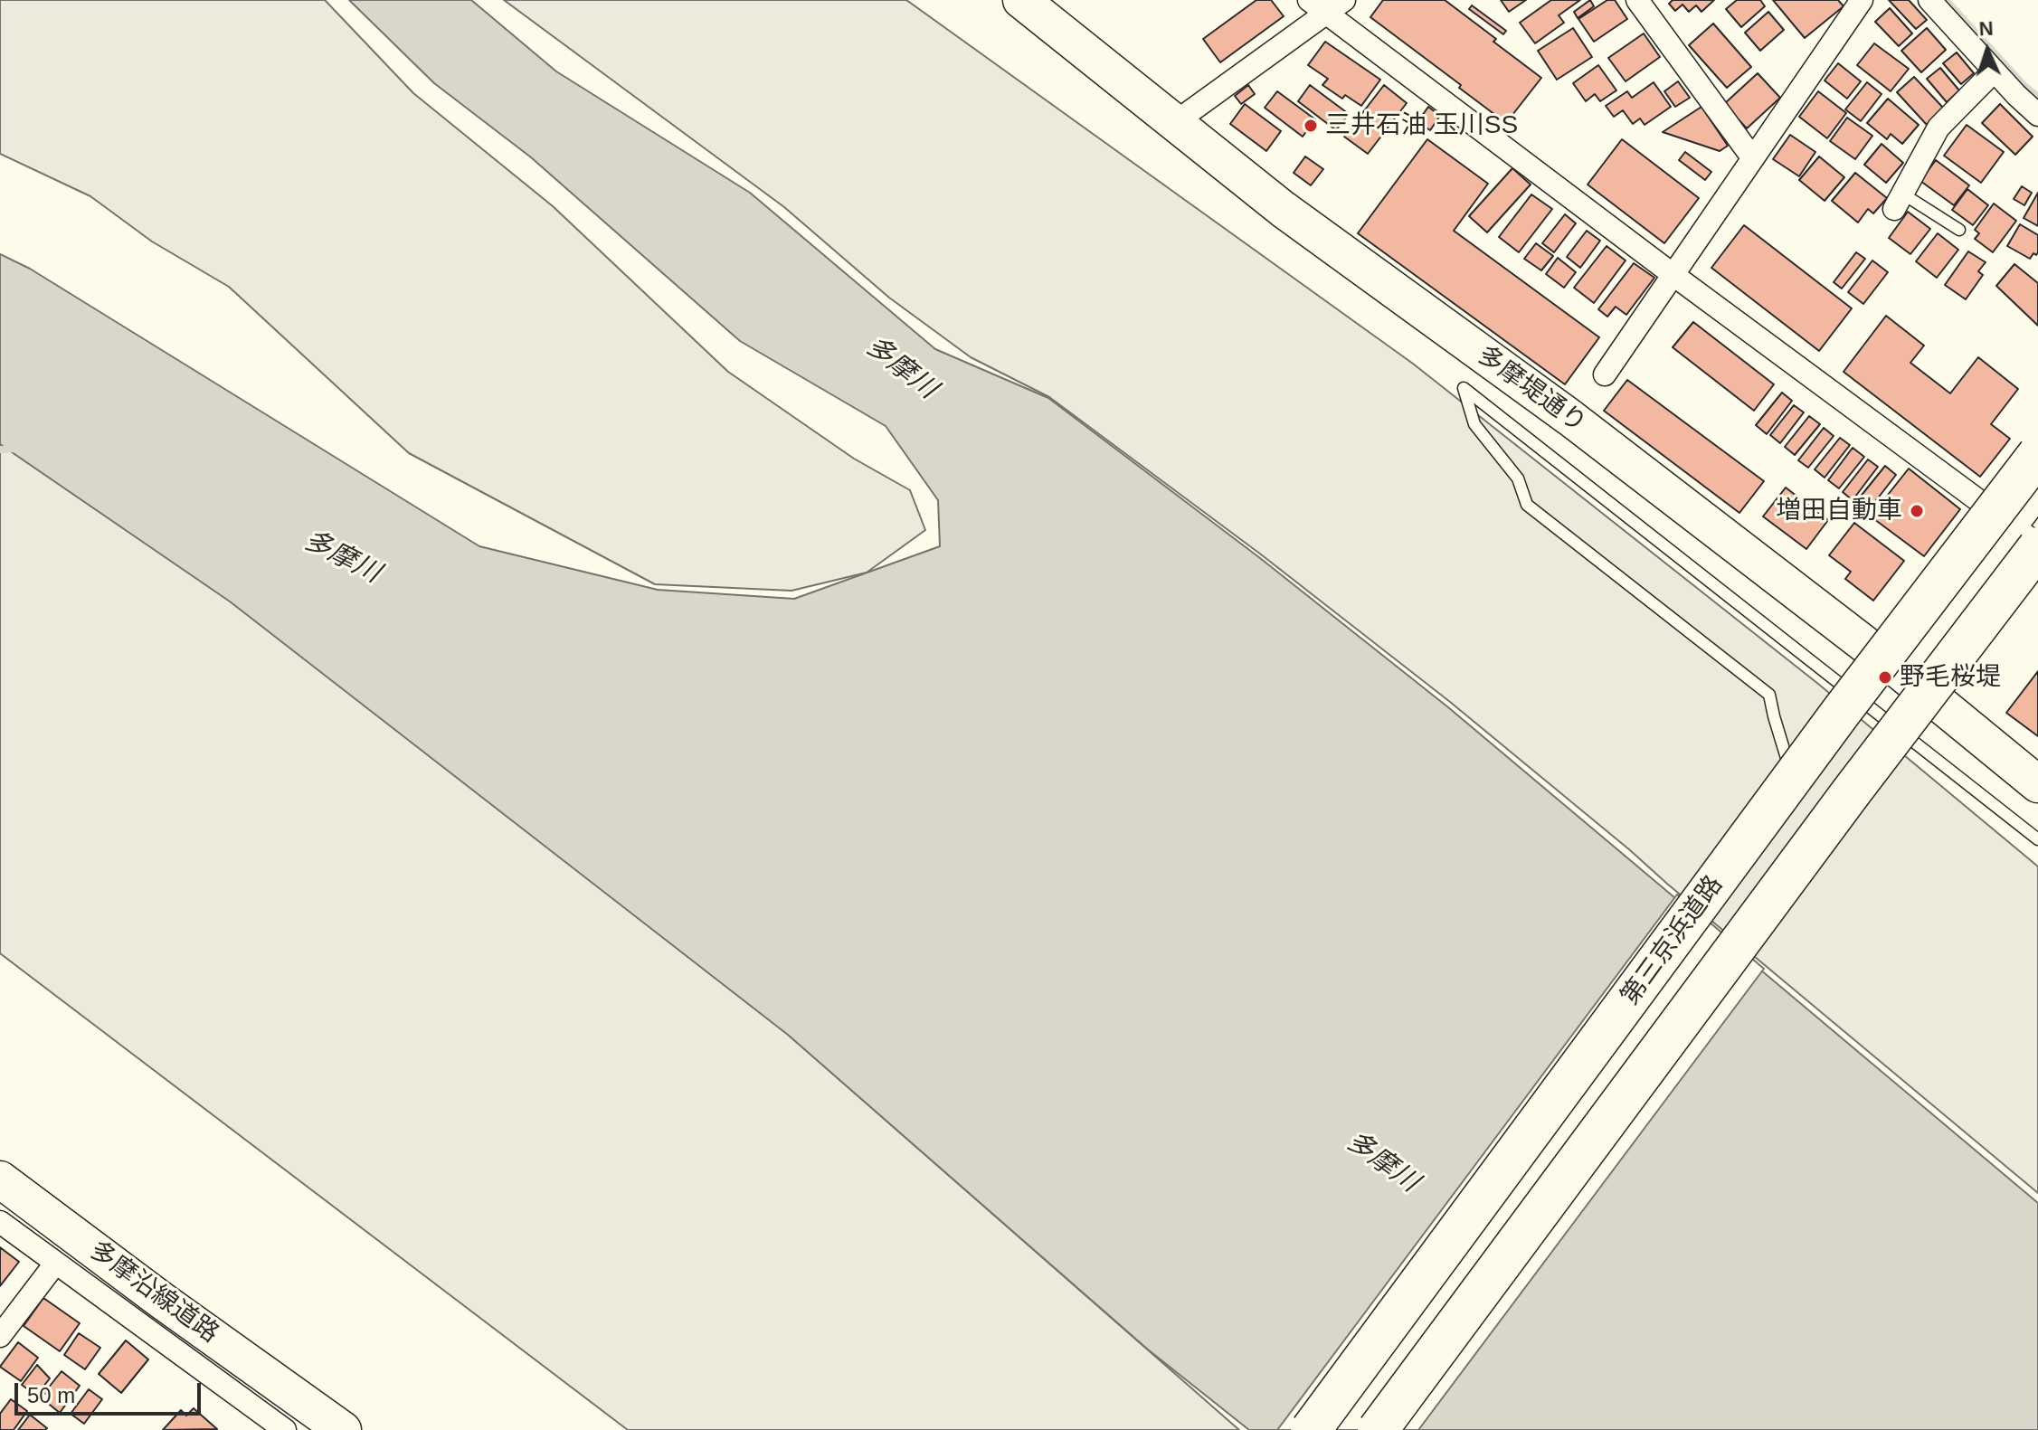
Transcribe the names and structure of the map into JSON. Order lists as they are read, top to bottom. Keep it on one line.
{"streets":{"highway":["第三京浜道路"],"main road":["多摩堤通り","多摩沿線道路"]},"water":["多摩川"],"places":["三井石油 玉川SS","増田自動車","野毛桜堤"],"scale_bar":"50 m","north":"top"}
